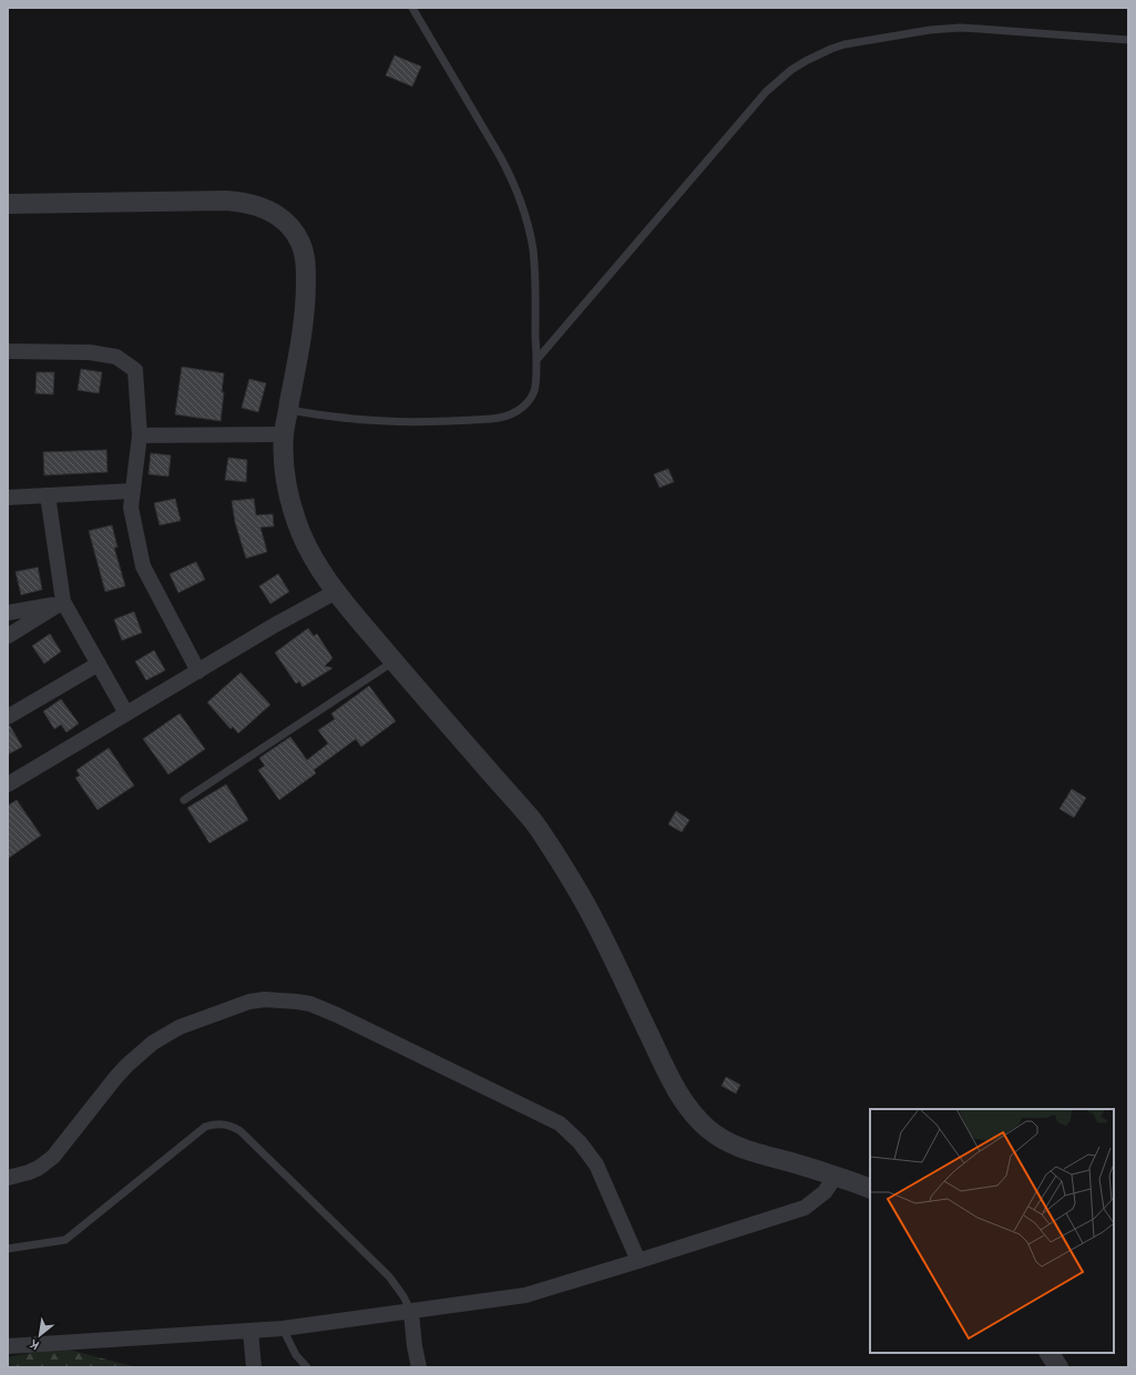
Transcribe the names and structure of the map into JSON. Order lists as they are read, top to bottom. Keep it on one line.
{"north":"bottom left"}
